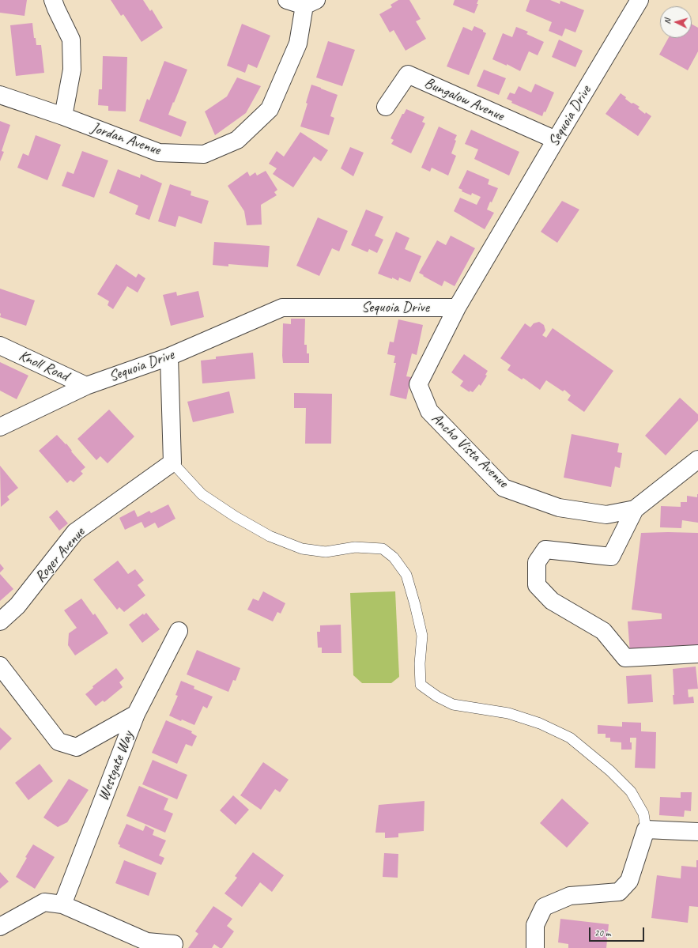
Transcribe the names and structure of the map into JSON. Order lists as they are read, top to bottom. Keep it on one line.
{"streets":{"street":["Bungalow Avenue","Sequoia Drive","Jordan Avenue","Knoll Road","Ancho Vista Avenue","Roger Avenue","Westgate Way"]},"crossings":[["Bungalow Avenue","Sequoia Drive"],["Sequoia Drive","Knoll Road"],["Sequoia Drive","Ancho Vista Avenue"]],"scale_bar":"20 m","north":"left"}
